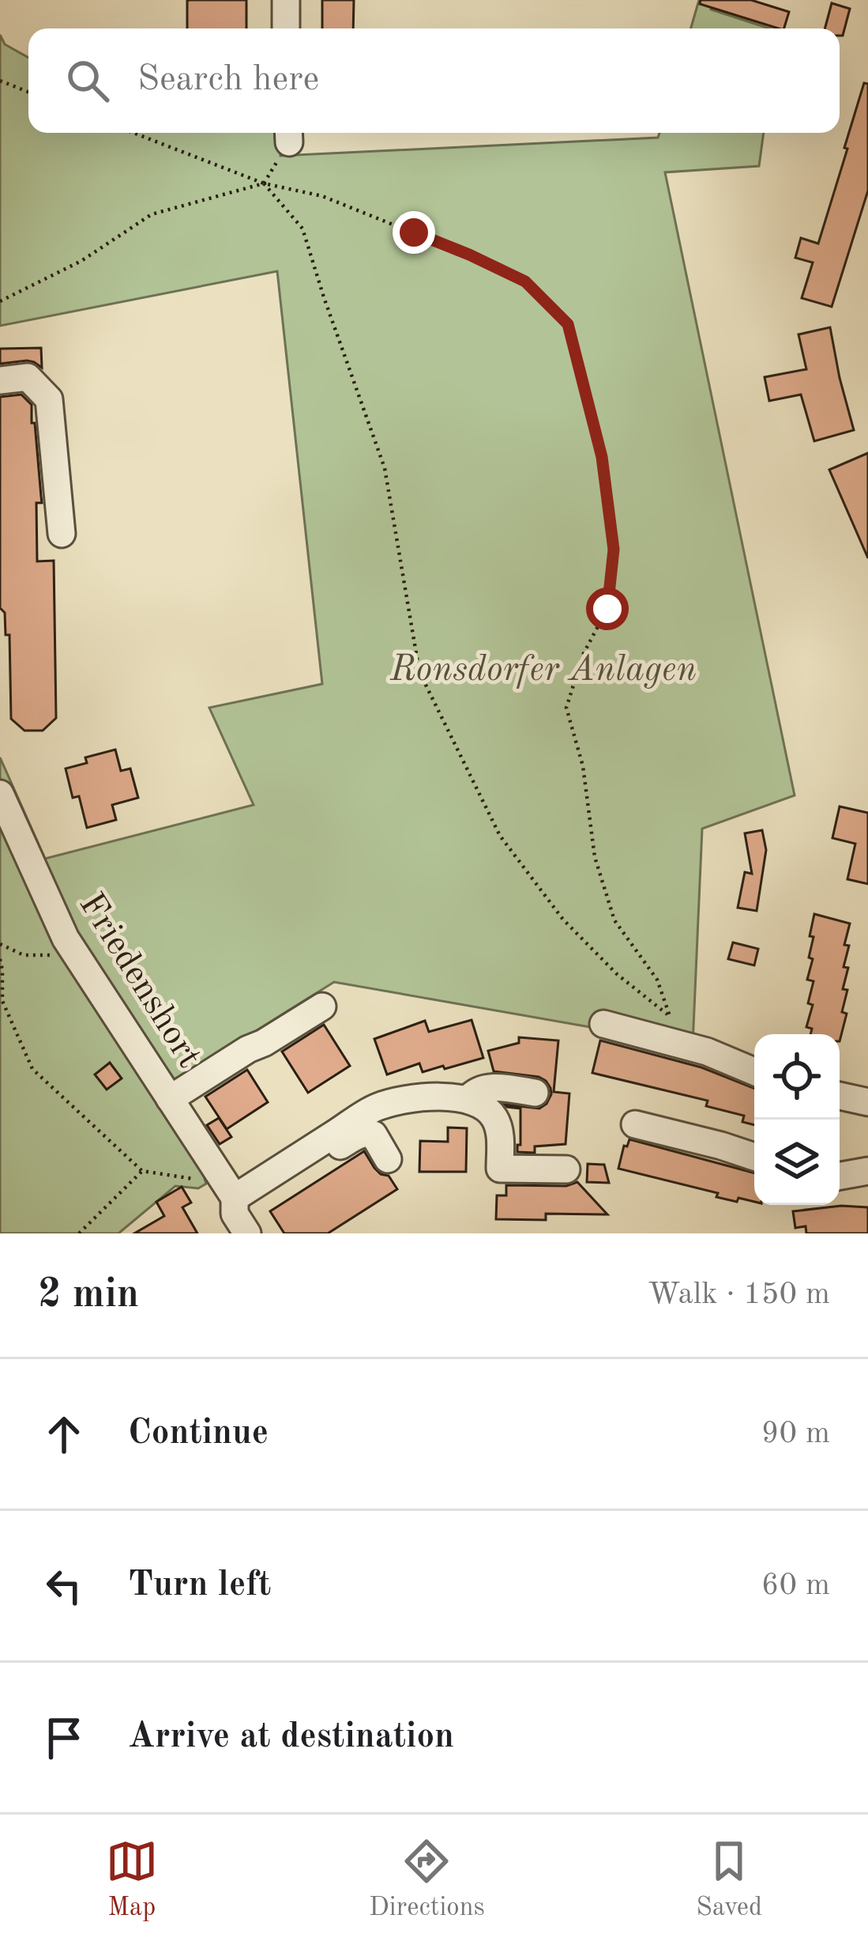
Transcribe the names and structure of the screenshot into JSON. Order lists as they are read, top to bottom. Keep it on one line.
{"streets":{"street":["Friedenshort"]},"parks":["Ronsdorfer Anlagen"],"page":{"search":"Search here","heading":["2 min","Walk · 150 m"],"list":[["Continue","90 m"],["Turn left","60 m"],"Arrive at destination"],"nav":["Map","Directions","Saved"]}}
